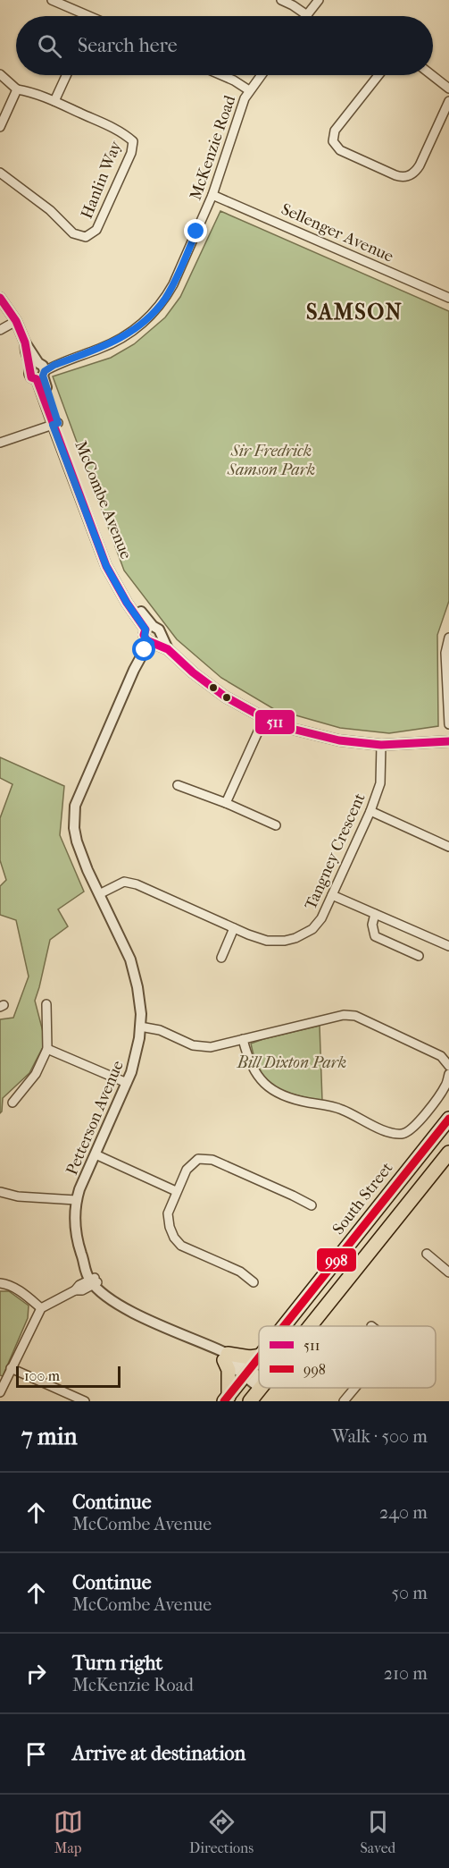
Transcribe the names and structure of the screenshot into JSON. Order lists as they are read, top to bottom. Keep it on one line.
{"streets":{"highway":["South Street"],"street":["McKenzie Road","Hanlin Way","Sellenger Avenue","McCombe Avenue","Tangney Crescent","Petterson Avenue"]},"crossings":[["McKenzie Road","Sellenger Avenue"],["McKenzie Road","McCombe Avenue"],["McCombe Avenue","Tangney Crescent"],["McCombe Avenue","Petterson Avenue"],["Tangney Crescent","Petterson Avenue"],["Petterson Avenue","South Street"]],"districts":["SAMSON"],"parks":["Sir Fredrick Samson Park","Bill Dixton Park"],"lines":["transit line 511","transit line 998"],"legend":["511","998"],"scale_bar":"100 m","page":{"search":"Search here","scale":"100 m","heading":["7 min","Walk · 500 m"],"list":[["Continue","McCombe Avenue","240 m"],["Continue","McCombe Avenue","50 m"],["Turn right","McKenzie Road","210 m"],"Arrive at destination"],"nav":["Map","Directions","Saved"]}}
